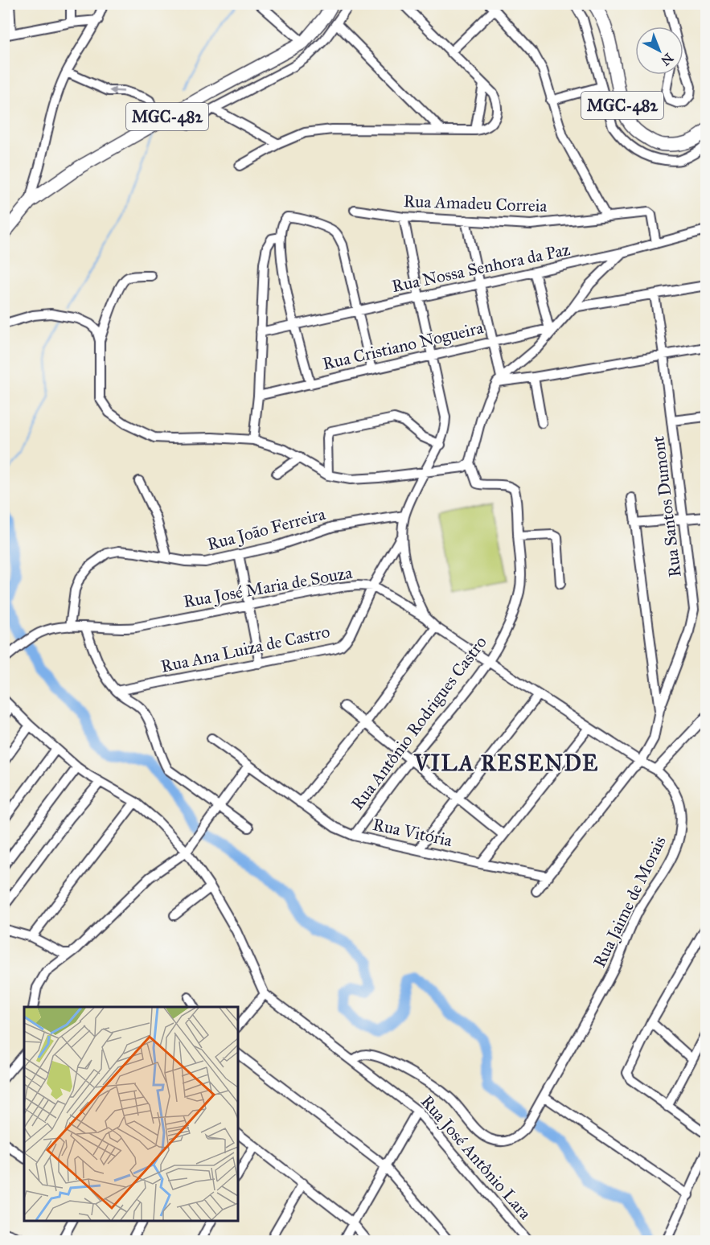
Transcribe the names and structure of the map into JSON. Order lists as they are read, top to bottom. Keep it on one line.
{"streets":{"highway":["MGC-482"],"street":["Rua Amadeu Correia","Rua Nossa Senhora da Paz","Rua Cristiano Nogueira","Rua Santos Dumont","Rua João Ferreira","Rua José Maria de Souza","Rua Ana Luiza de Castro","Rua Antônio Rodrigues Castro","Rua Vitória","Rua Jaime de Morais","Rua José Antônio Lara"]},"crossings":[["Rua Amadeu Correia","Rua Nossa Senhora da Paz"],["Rua João Ferreira","Rua José Maria de Souza"],["Rua José Maria de Souza","Rua Ana Luiza de Castro"],["Rua José Maria de Souza","Rua Antônio Rodrigues Castro"],["Rua José Maria de Souza","Rua Jaime de Morais"],["Rua Antônio Rodrigues Castro","Rua Vitória"],["Rua Jaime de Morais","Rua José Antônio Lara"]],"districts":["VILA RESENDE"],"north":"bottom right"}
